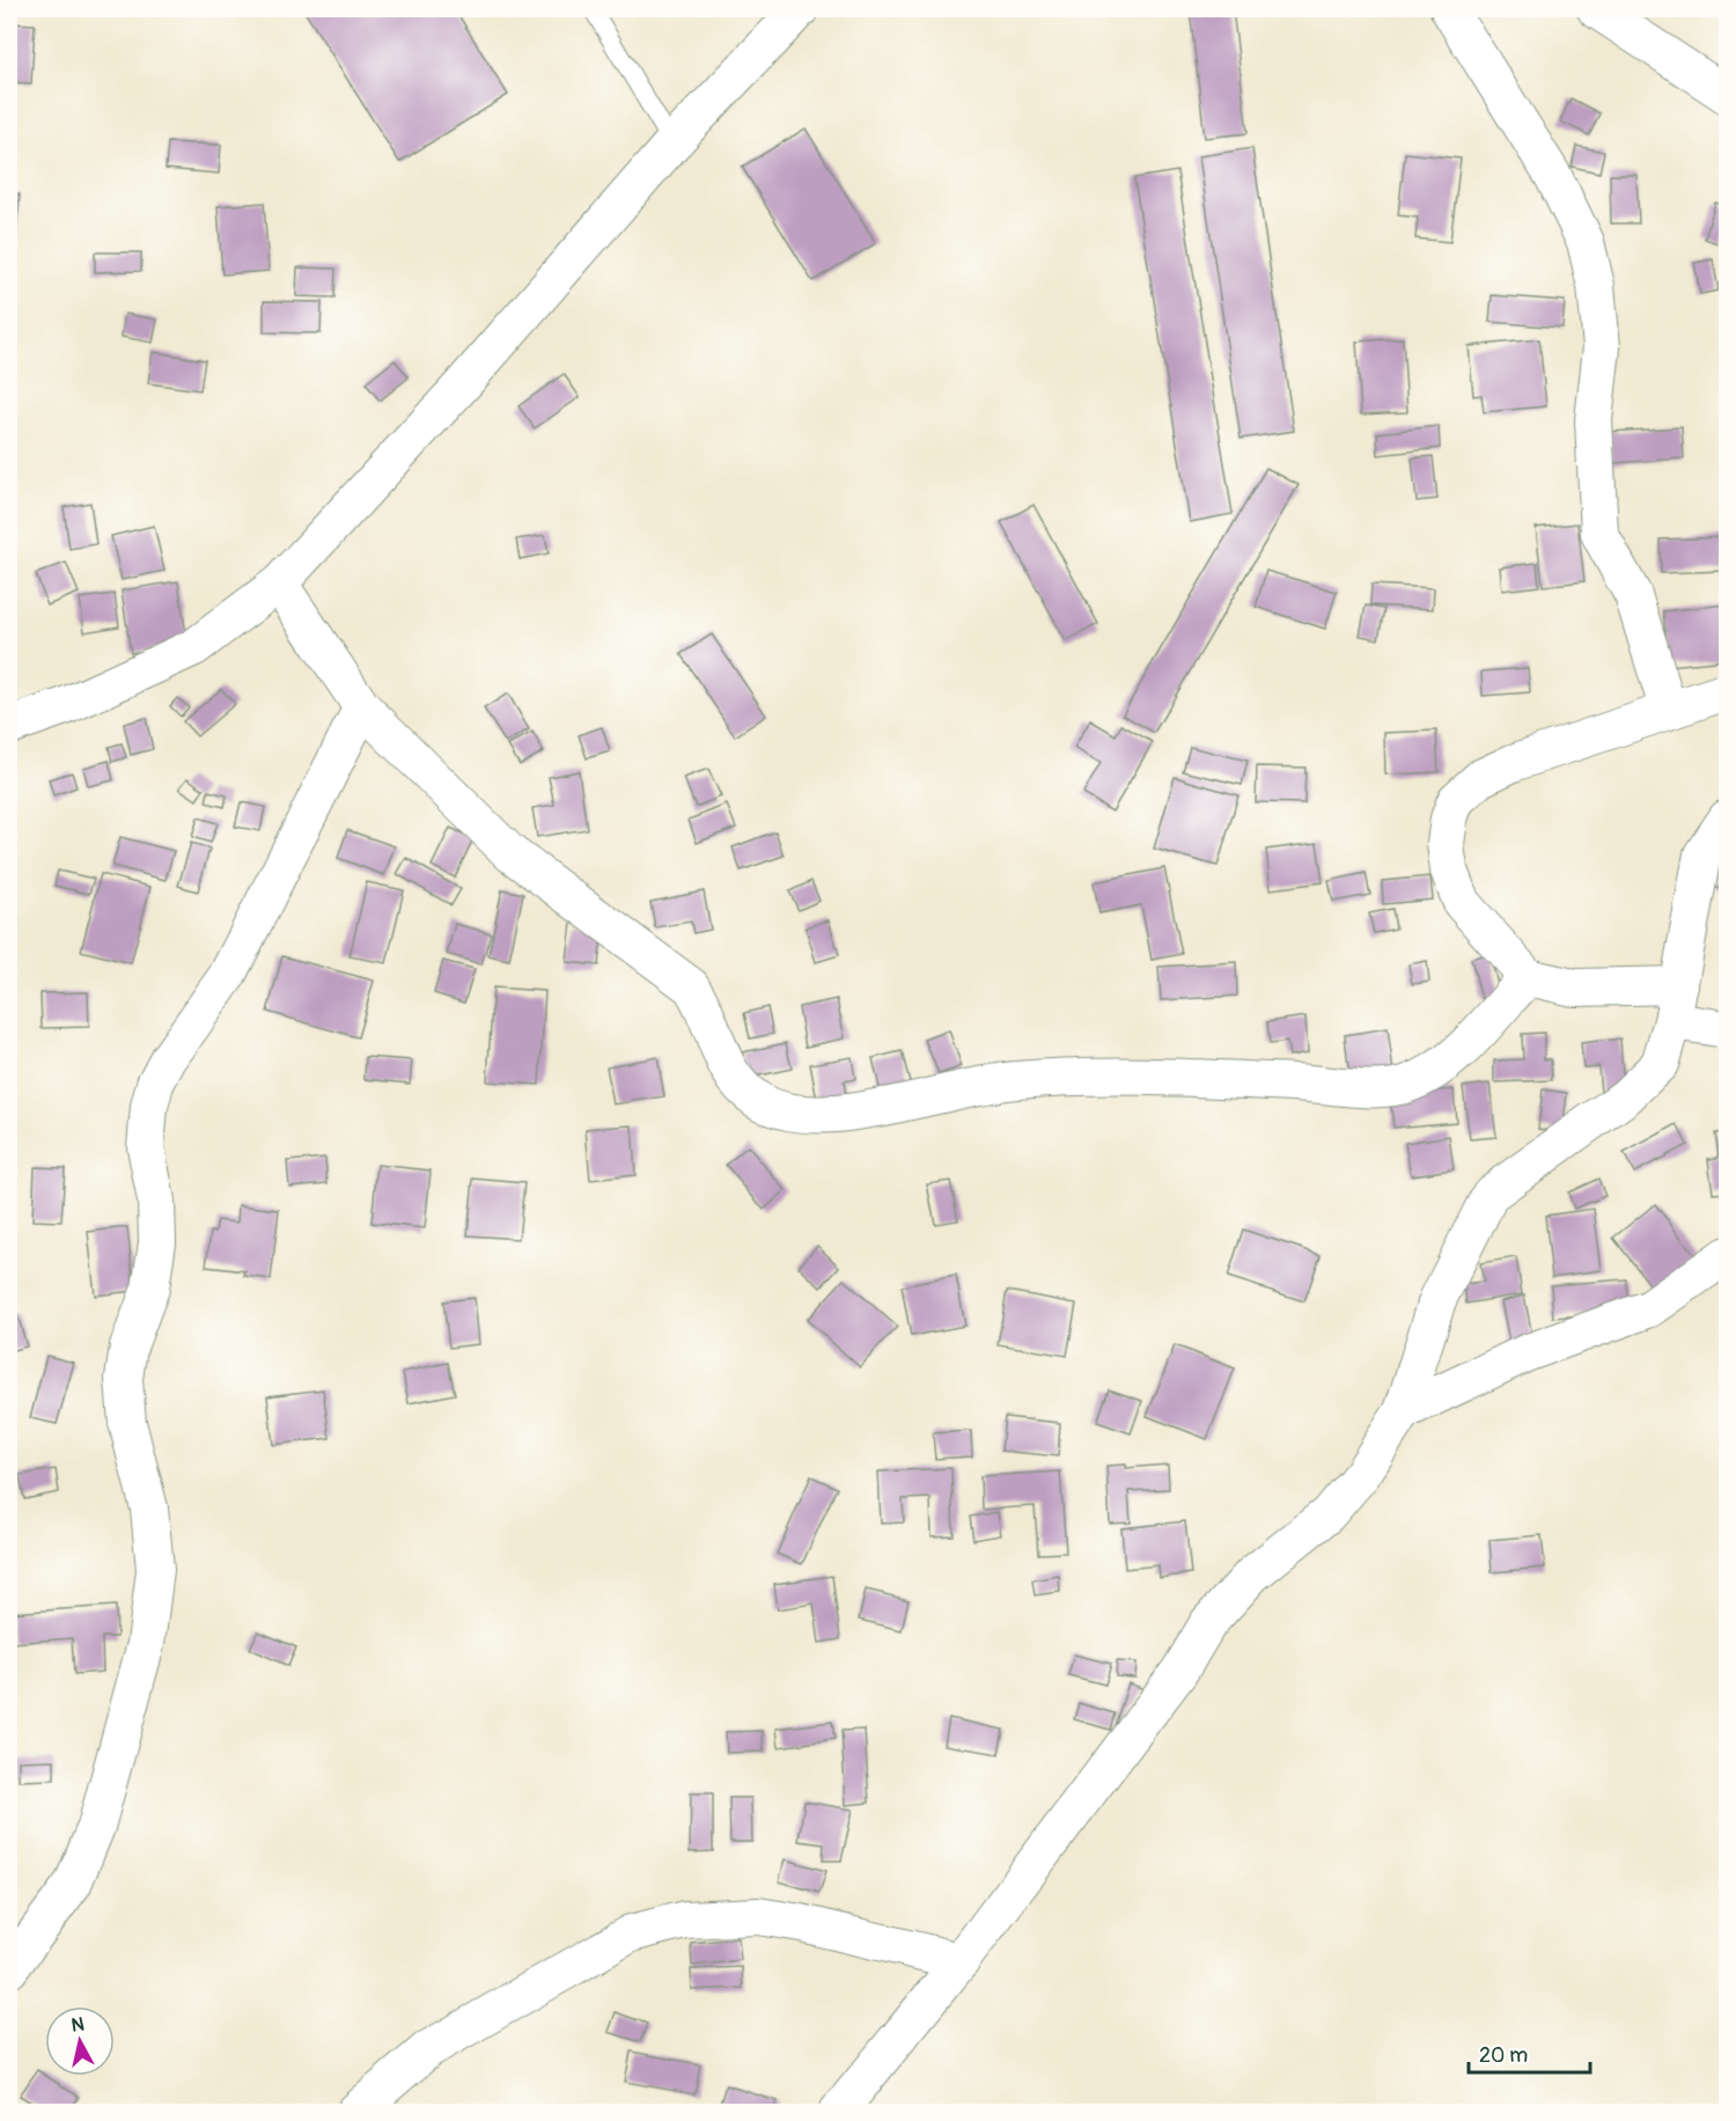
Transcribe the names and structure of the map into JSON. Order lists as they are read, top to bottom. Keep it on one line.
{"scale_bar":"20 m","north":"top"}
